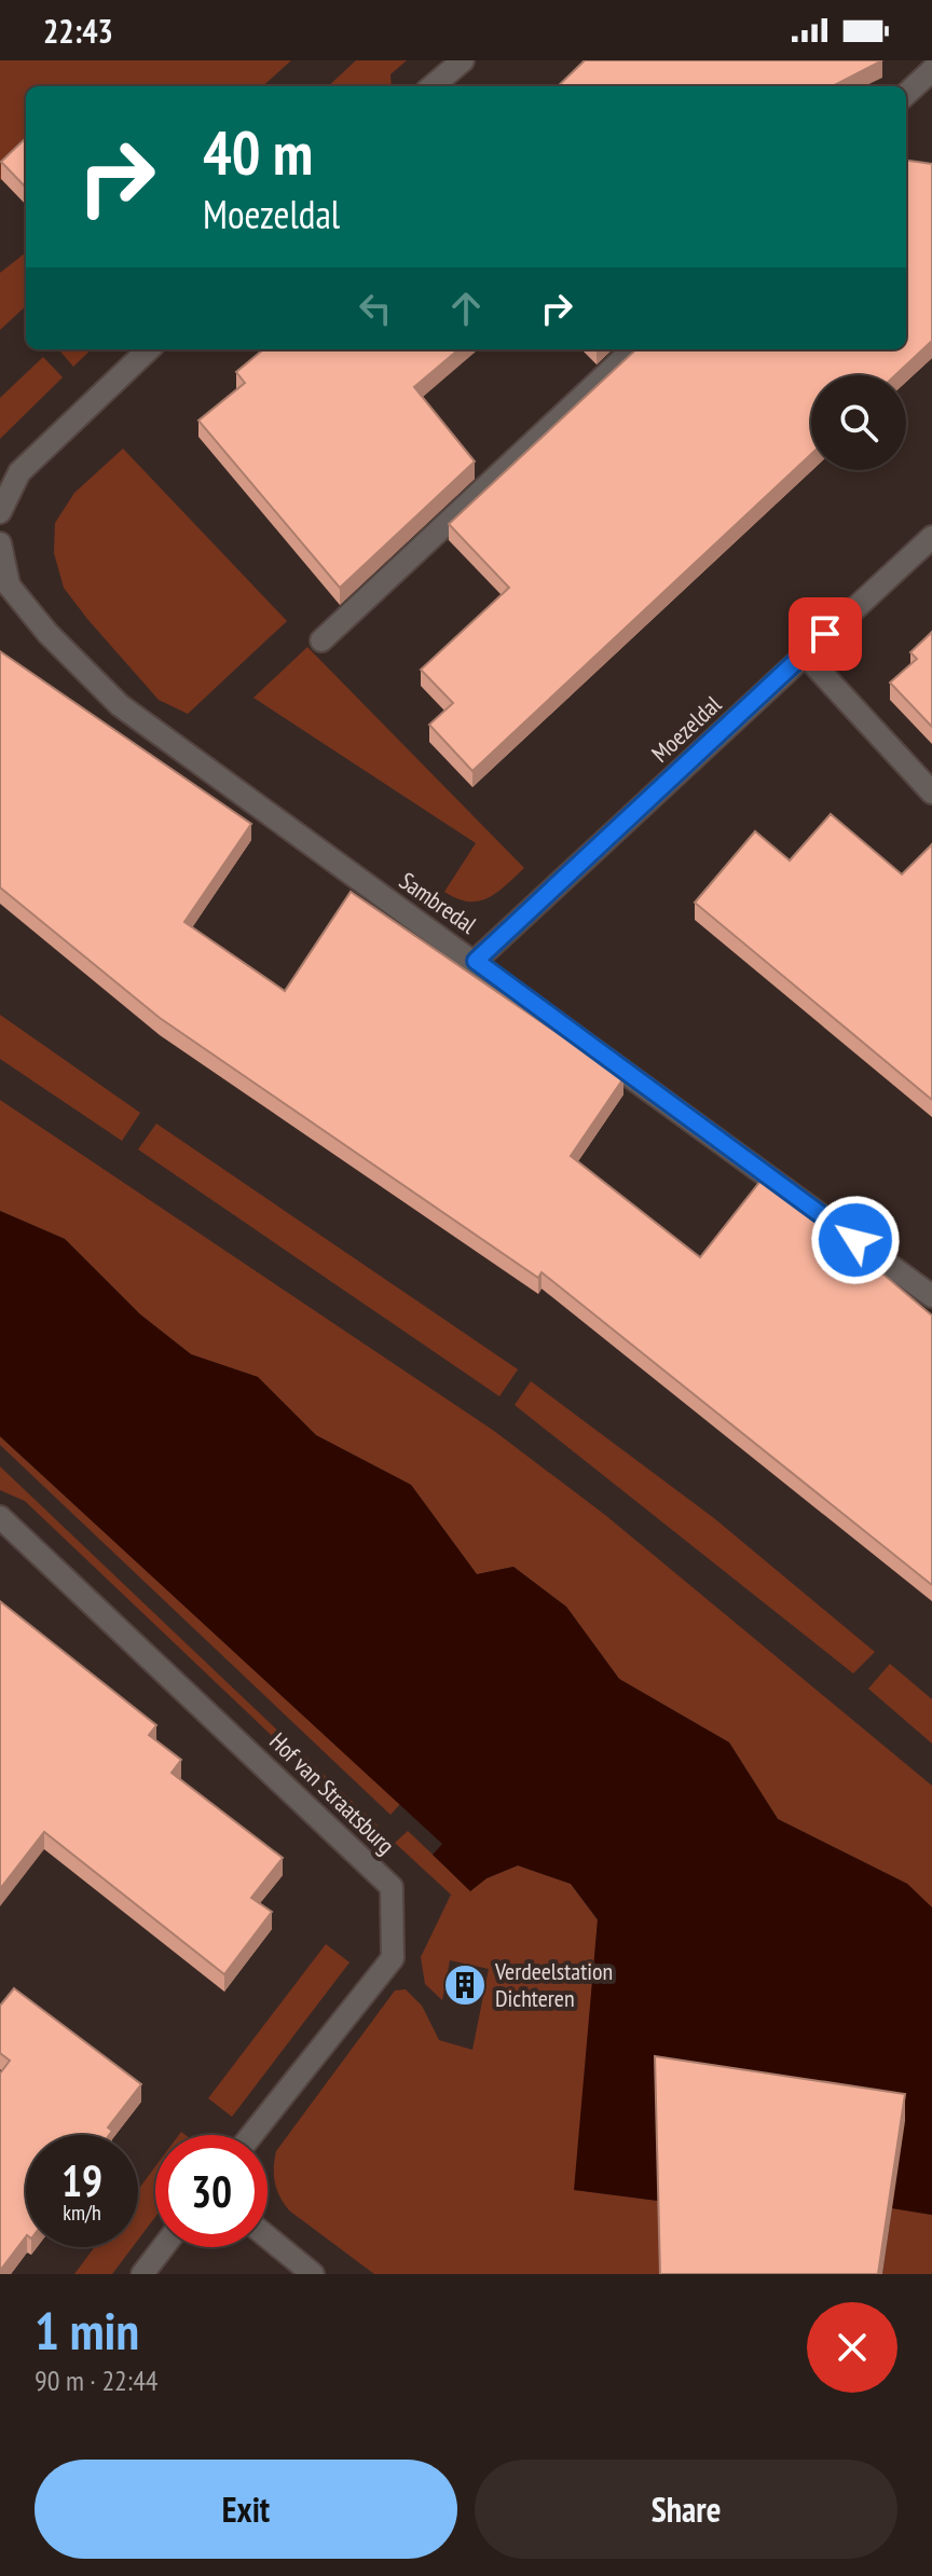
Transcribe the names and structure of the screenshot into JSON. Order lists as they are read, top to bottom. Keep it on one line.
{"streets":{"street":["Moezeldal","Sambredal","Hof van Straatsburg"]},"crossings":[["Moezeldal","Sambredal"]],"places":{"building":["Verdeelstation Dichteren"]},"page":{"status":"22:43","turn":["40 m","Moezeldal"],"speed":"19 km/h","limit":"30","heading":["1 min","90 m · 22:44"],"buttons":["Exit","Share"]}}
